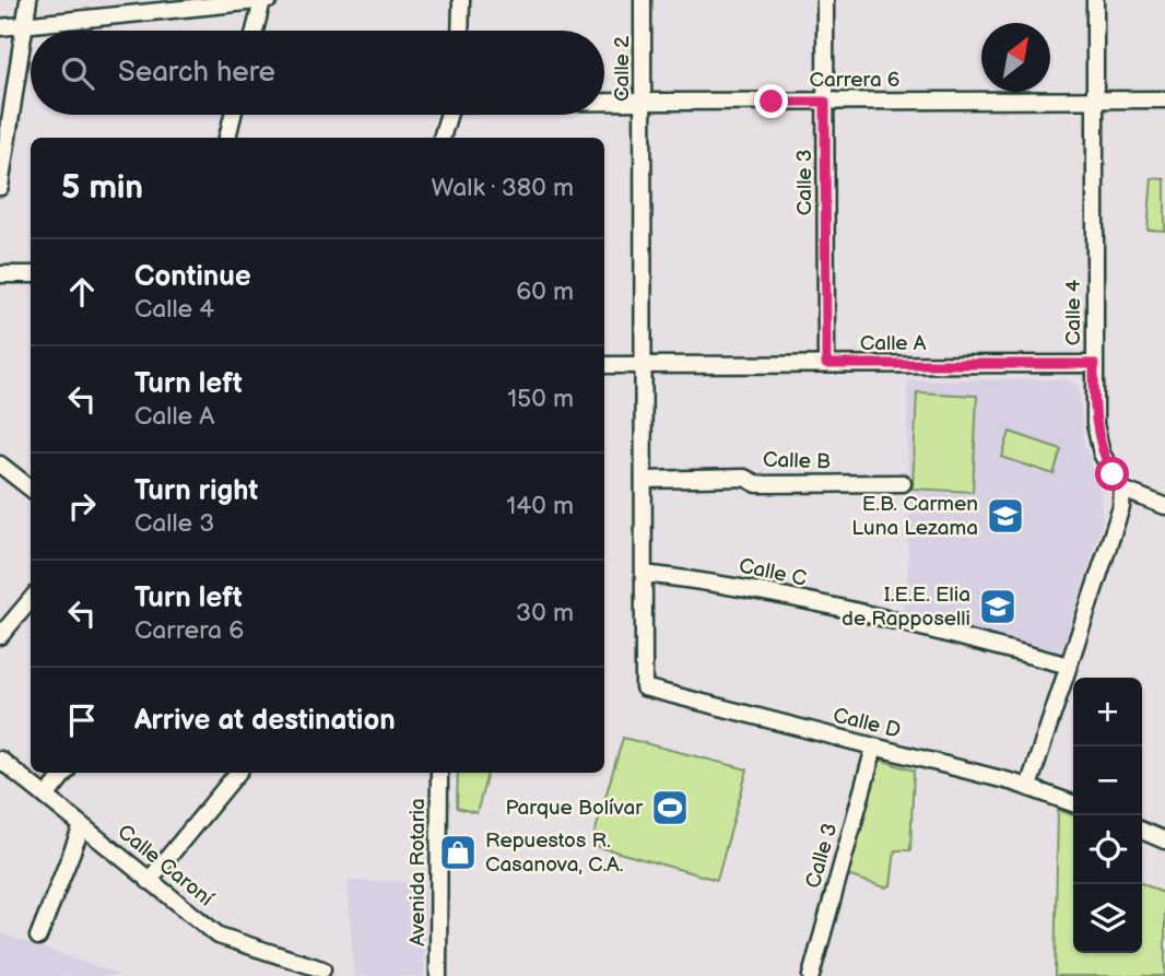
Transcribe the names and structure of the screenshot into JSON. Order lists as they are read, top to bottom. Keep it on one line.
{"streets":{"street":["Calle 2","Carrera 6","Calle 3","Calle 4","Calle A","Calle B","Calle C","Calle D","Calle Caroní","Avenida Rotaria"]},"crossings":[["Calle 2","Carrera 6"],["Calle 2","Calle A"],["Calle 2","Calle B"],["Calle 2","Calle C"],["Calle 2","Calle D"],["Carrera 6","Calle 3"],["Carrera 6","Calle 4"],["Calle 3","Calle A"],["Calle 3","Calle D"],["Calle 4","Calle A"]],"places":{"school or university":["E.B. Carmen Luna Lezama","I.E.E. Elia de Rapposelli"],"sports":["Parque Bolívar"],"shop":["Repuestos R. Casanova, C.A."]},"north":"top right","page":{"search":"Search here","heading":["5 min","Walk · 380 m"],"list":[["Continue","Calle 4","60 m"],["Turn left","Calle A","150 m"],["Turn right","Calle 3","140 m"],["Turn left","Carrera 6","30 m"],"Arrive at destination"],"map_buttons":["+","−"]}}
